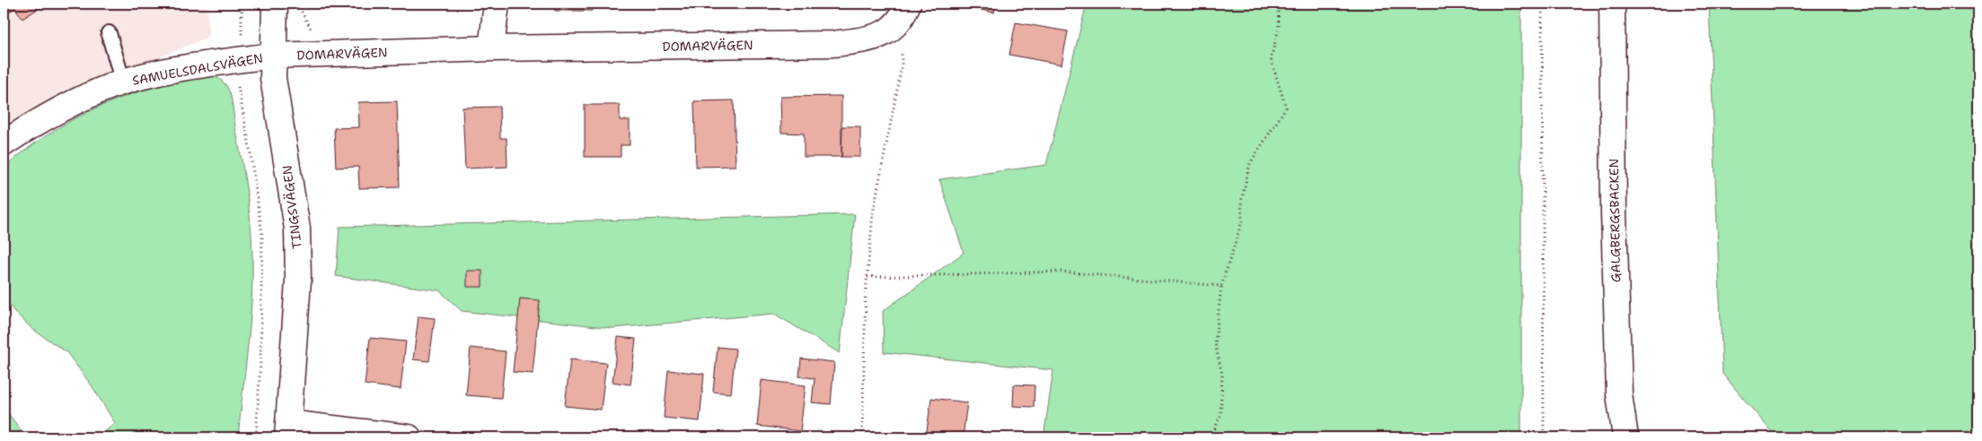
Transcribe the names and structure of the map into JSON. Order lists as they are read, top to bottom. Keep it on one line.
{"streets":{"street":["DOMARVÄGEN","SAMUELSDALSVÄGEN","TINGSVÄGEN","GALGBERGSBACKEN"]},"crossings":[["DOMARVÄGEN","SAMUELSDALSVÄGEN"],["DOMARVÄGEN","TINGSVÄGEN"],["SAMUELSDALSVÄGEN","TINGSVÄGEN"]]}
